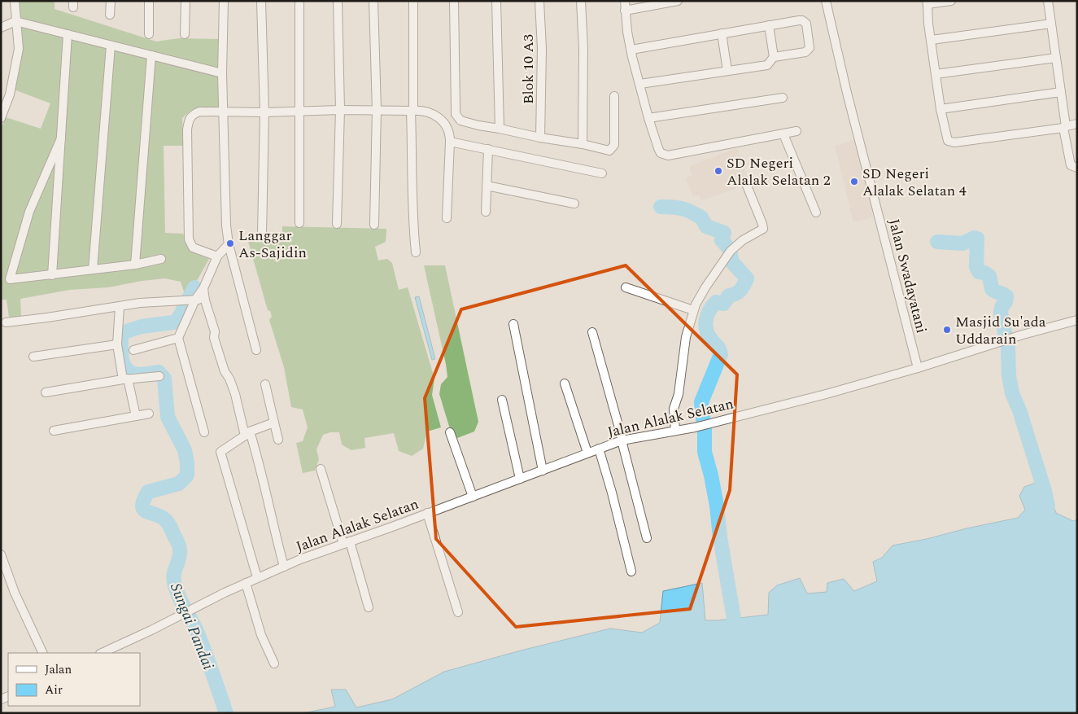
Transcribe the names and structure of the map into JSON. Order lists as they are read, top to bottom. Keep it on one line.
{"streets":{"street":["Blok 10 A3","Jalan Swadayatani","Jalan Alalak Selatan"]},"crossings":[["Jalan Swadayatani","Jalan Alalak Selatan"]],"water":["Sungai Pandai"],"places":["SD Negeri Alalak Selatan 2","SD Negeri Alalak Selatan 4","Langgar As-Sajidin","Masjid Su'ada Uddarain"],"legend":["Jalan","Air"]}
